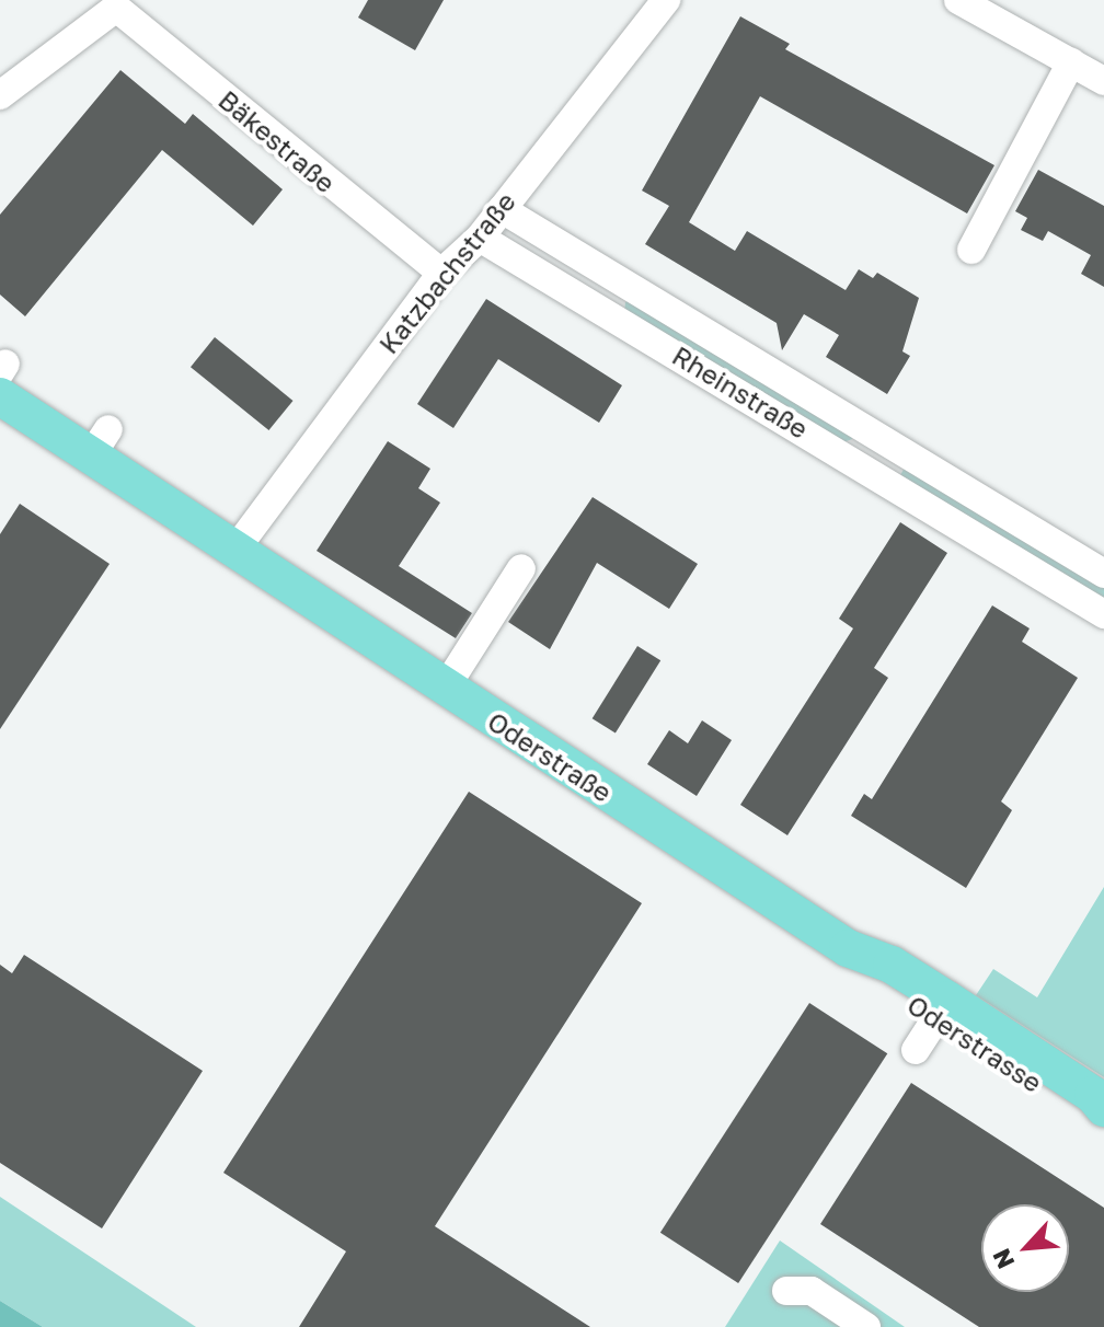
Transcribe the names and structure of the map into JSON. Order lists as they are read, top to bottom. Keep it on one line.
{"streets":{"main road":["Oderstraße","Oderstrasse"],"street":["Bäkestraße","Katzbachstraße","Rheinstraße"]},"crossings":[["Bäkestraße","Katzbachstraße"],["Katzbachstraße","Rheinstraße"],["Katzbachstraße","Oderstraße"],["Oderstraße","Oderstrasse"]],"north":"bottom left"}
